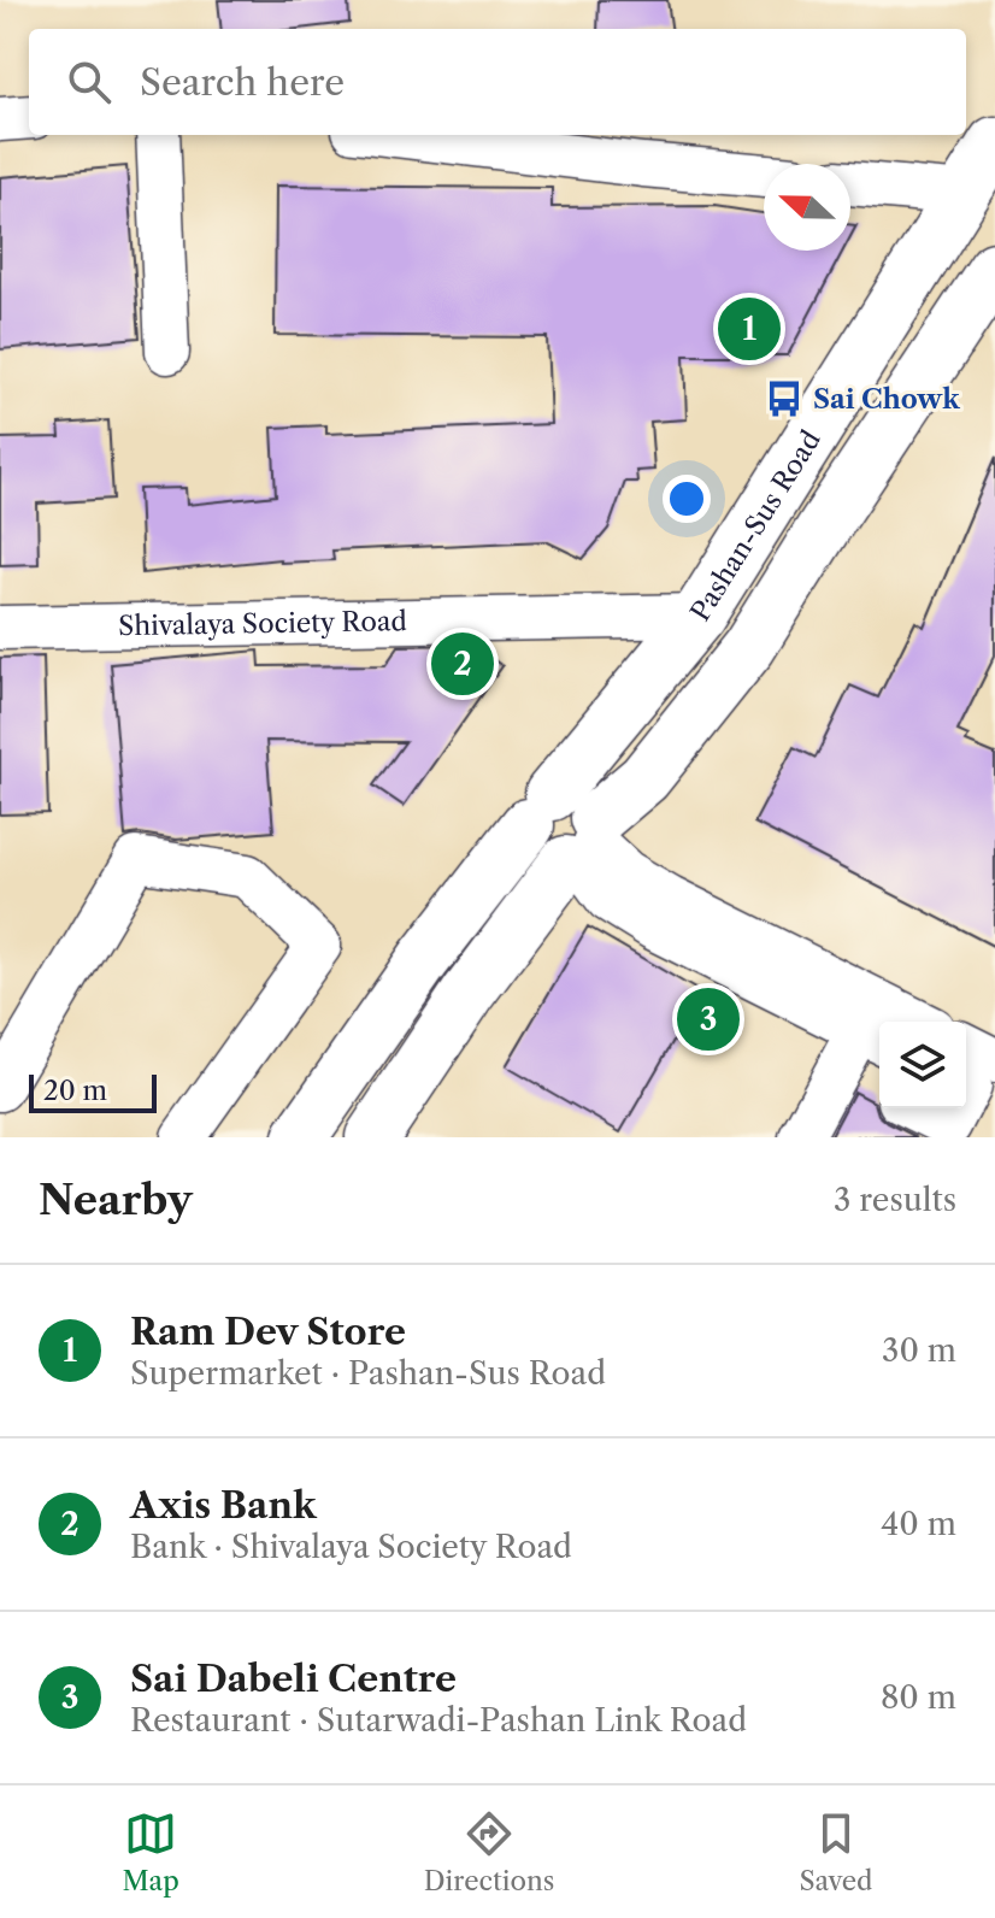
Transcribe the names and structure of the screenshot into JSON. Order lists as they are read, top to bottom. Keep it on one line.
{"streets":{"main road":["Pashan-Sus Road"],"street":["Shivalaya Society Road"]},"crossings":[["Pashan-Sus Road","Shivalaya Society Road"]],"places":{"bus stop":["Sai Chowk"]},"scale_bar":"20 m","north":"left","page":{"search":"Search here","pins":["1","2","3"],"scale":"20 m","heading":["Nearby","3 results"],"list":[{"mark":"1","name":"Ram Dev Store","note":"Supermarket · Pashan-Sus Road","value":"30 m"},{"mark":"2","name":"Axis Bank","note":"Bank · Shivalaya Society Road","value":"40 m"},{"mark":"3","name":"Sai Dabeli Centre","note":"Restaurant · Sutarwadi-Pashan Link Road","value":"80 m"}],"nav":["Map","Directions","Saved"]}}
